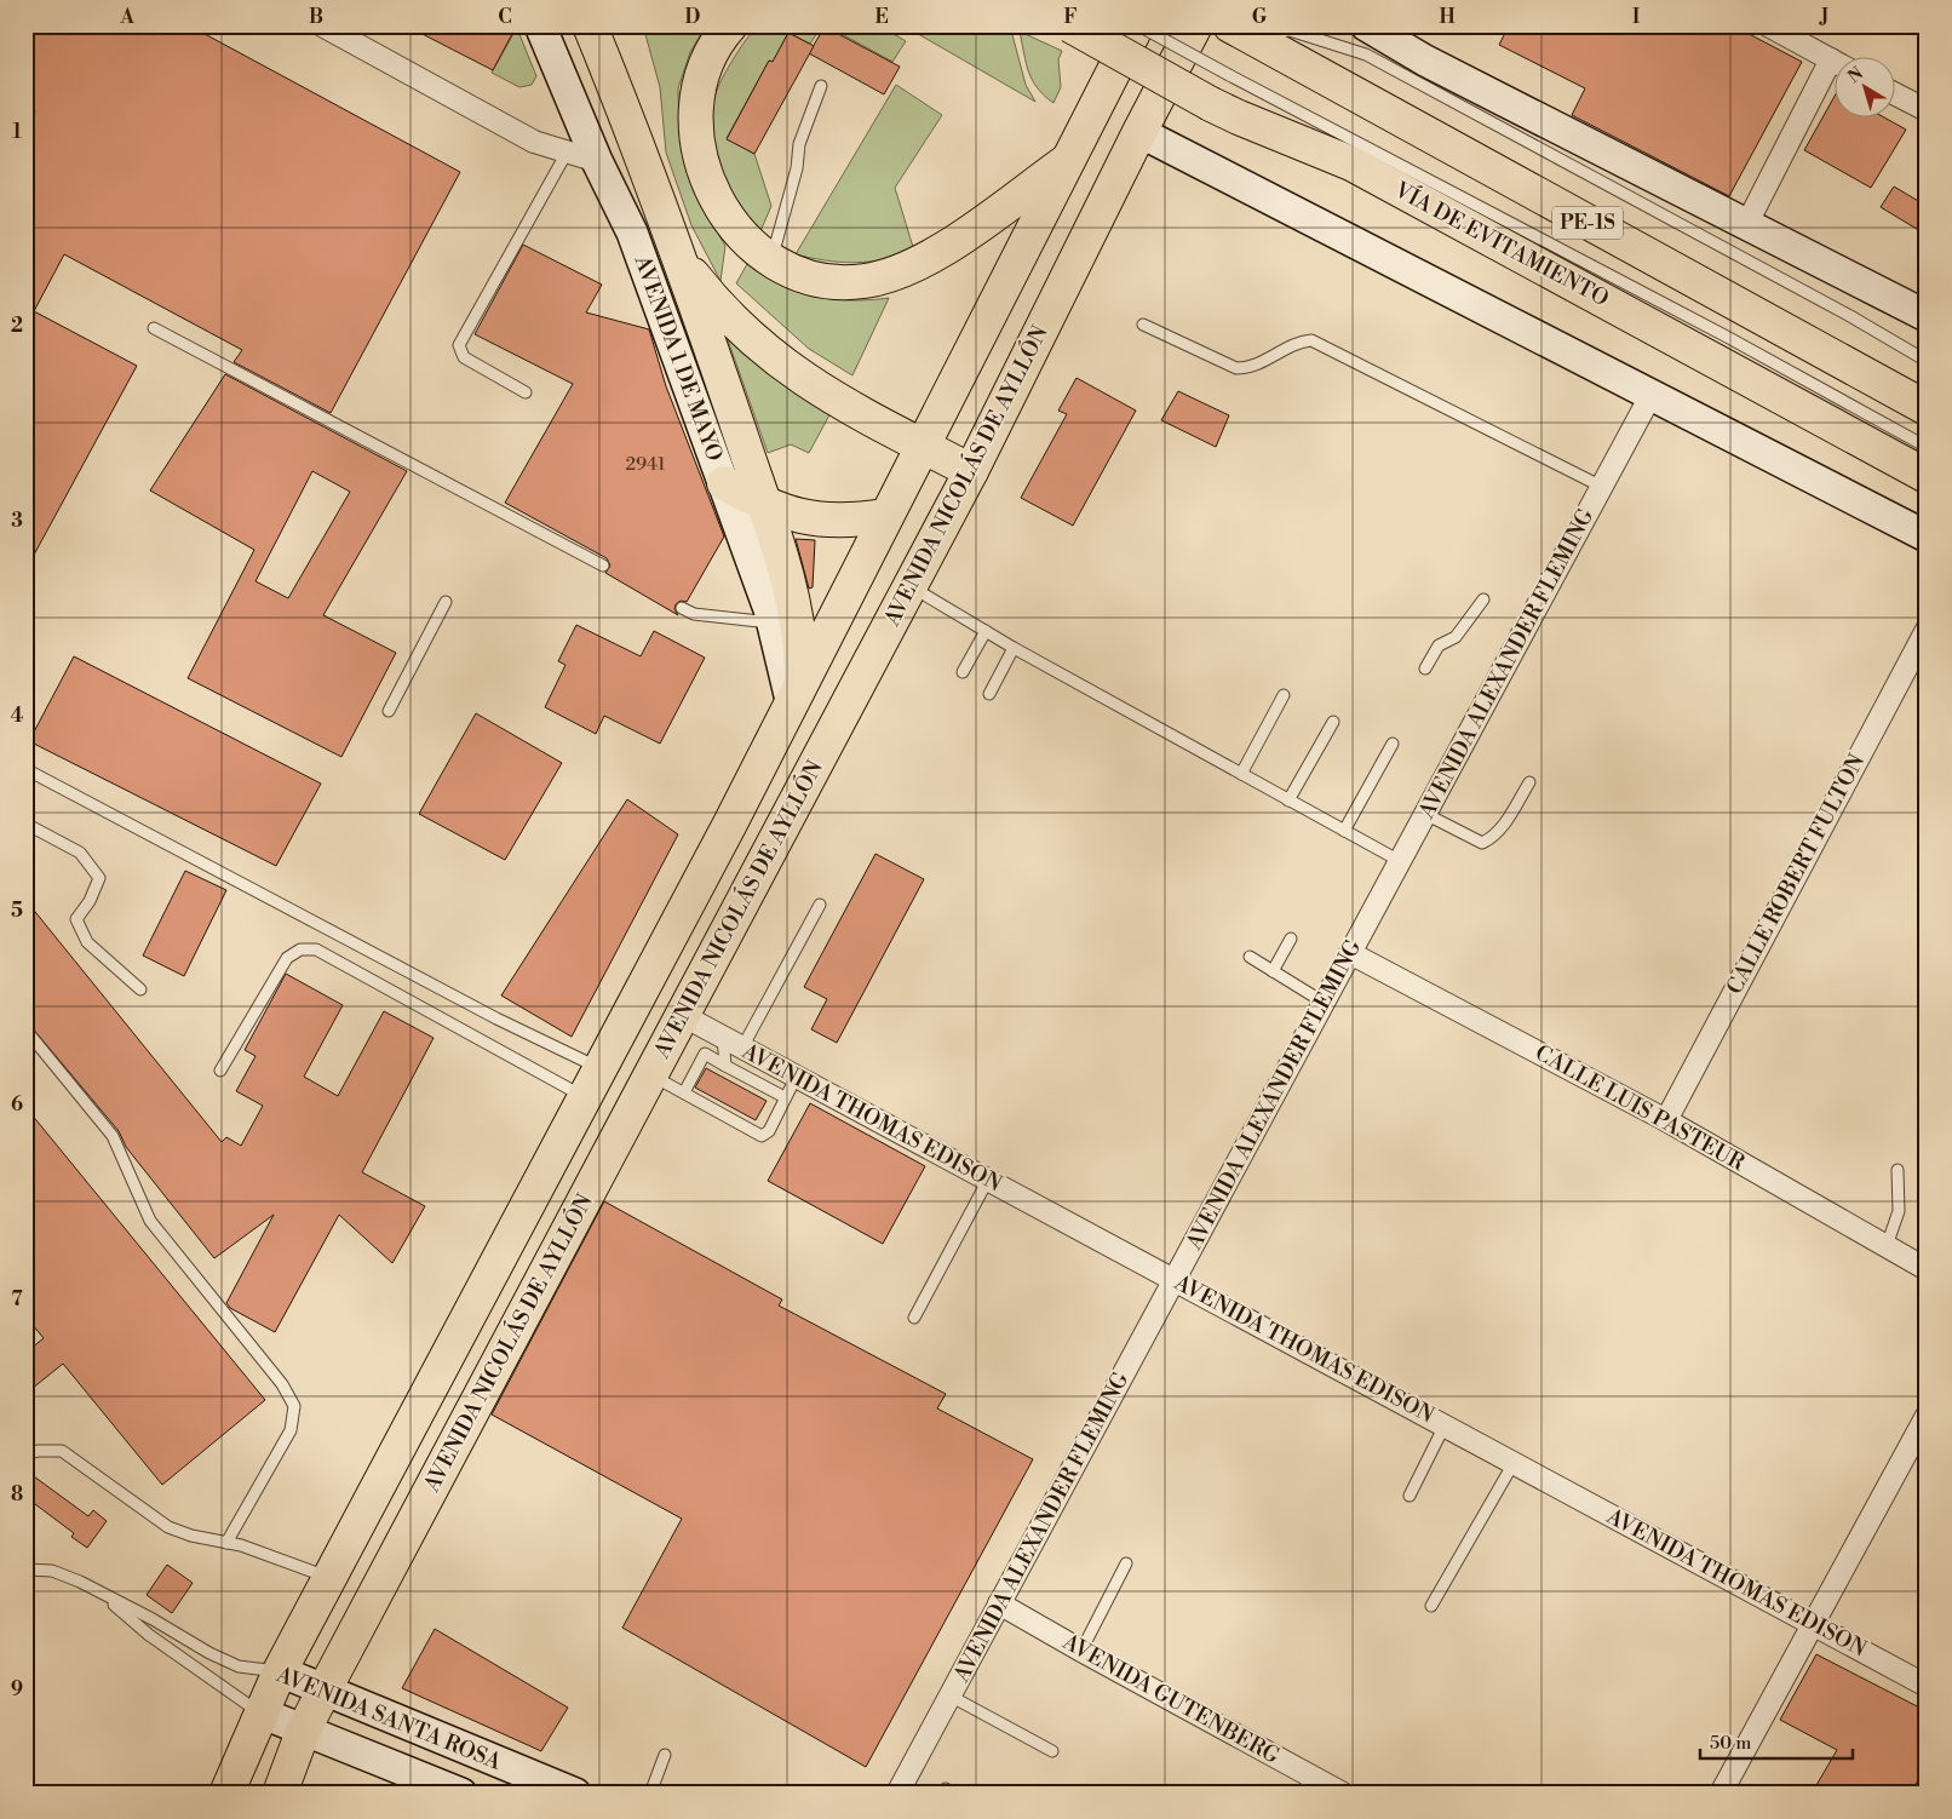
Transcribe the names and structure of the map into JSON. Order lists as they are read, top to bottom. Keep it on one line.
{"streets":{"main road":["PE-1S","VÍA DE EVITAMIENTO","AVENIDA NICOLÁS DE AYLLÓN"],"street":["AVENIDA 1 DE MAYO","AVENIDA ALEXANDER FLEMING","CALLE ROBERT FULTON","CALLE LUIS PASTEUR","AVENIDA THOMAS EDISON","AVENIDA GUTENBERG","AVENIDA SANTA ROSA"]},"crossings":[["AVENIDA NICOLÁS DE AYLLÓN","AVENIDA THOMAS EDISON"],["AVENIDA NICOLÁS DE AYLLÓN","AVENIDA SANTA ROSA"],["AVENIDA ALEXANDER FLEMING","CALLE LUIS PASTEUR"],["AVENIDA ALEXANDER FLEMING","AVENIDA THOMAS EDISON"],["AVENIDA ALEXANDER FLEMING","AVENIDA GUTENBERG"],["CALLE ROBERT FULTON","CALLE LUIS PASTEUR"]],"house_numbers":["2941"],"scale_bar":"50 m","north":"top left","grid":{"columns":["A","B","C","D","E","F","G","H","I","J"],"rows":["1","2","3","4","5","6","7","8","9"]}}
